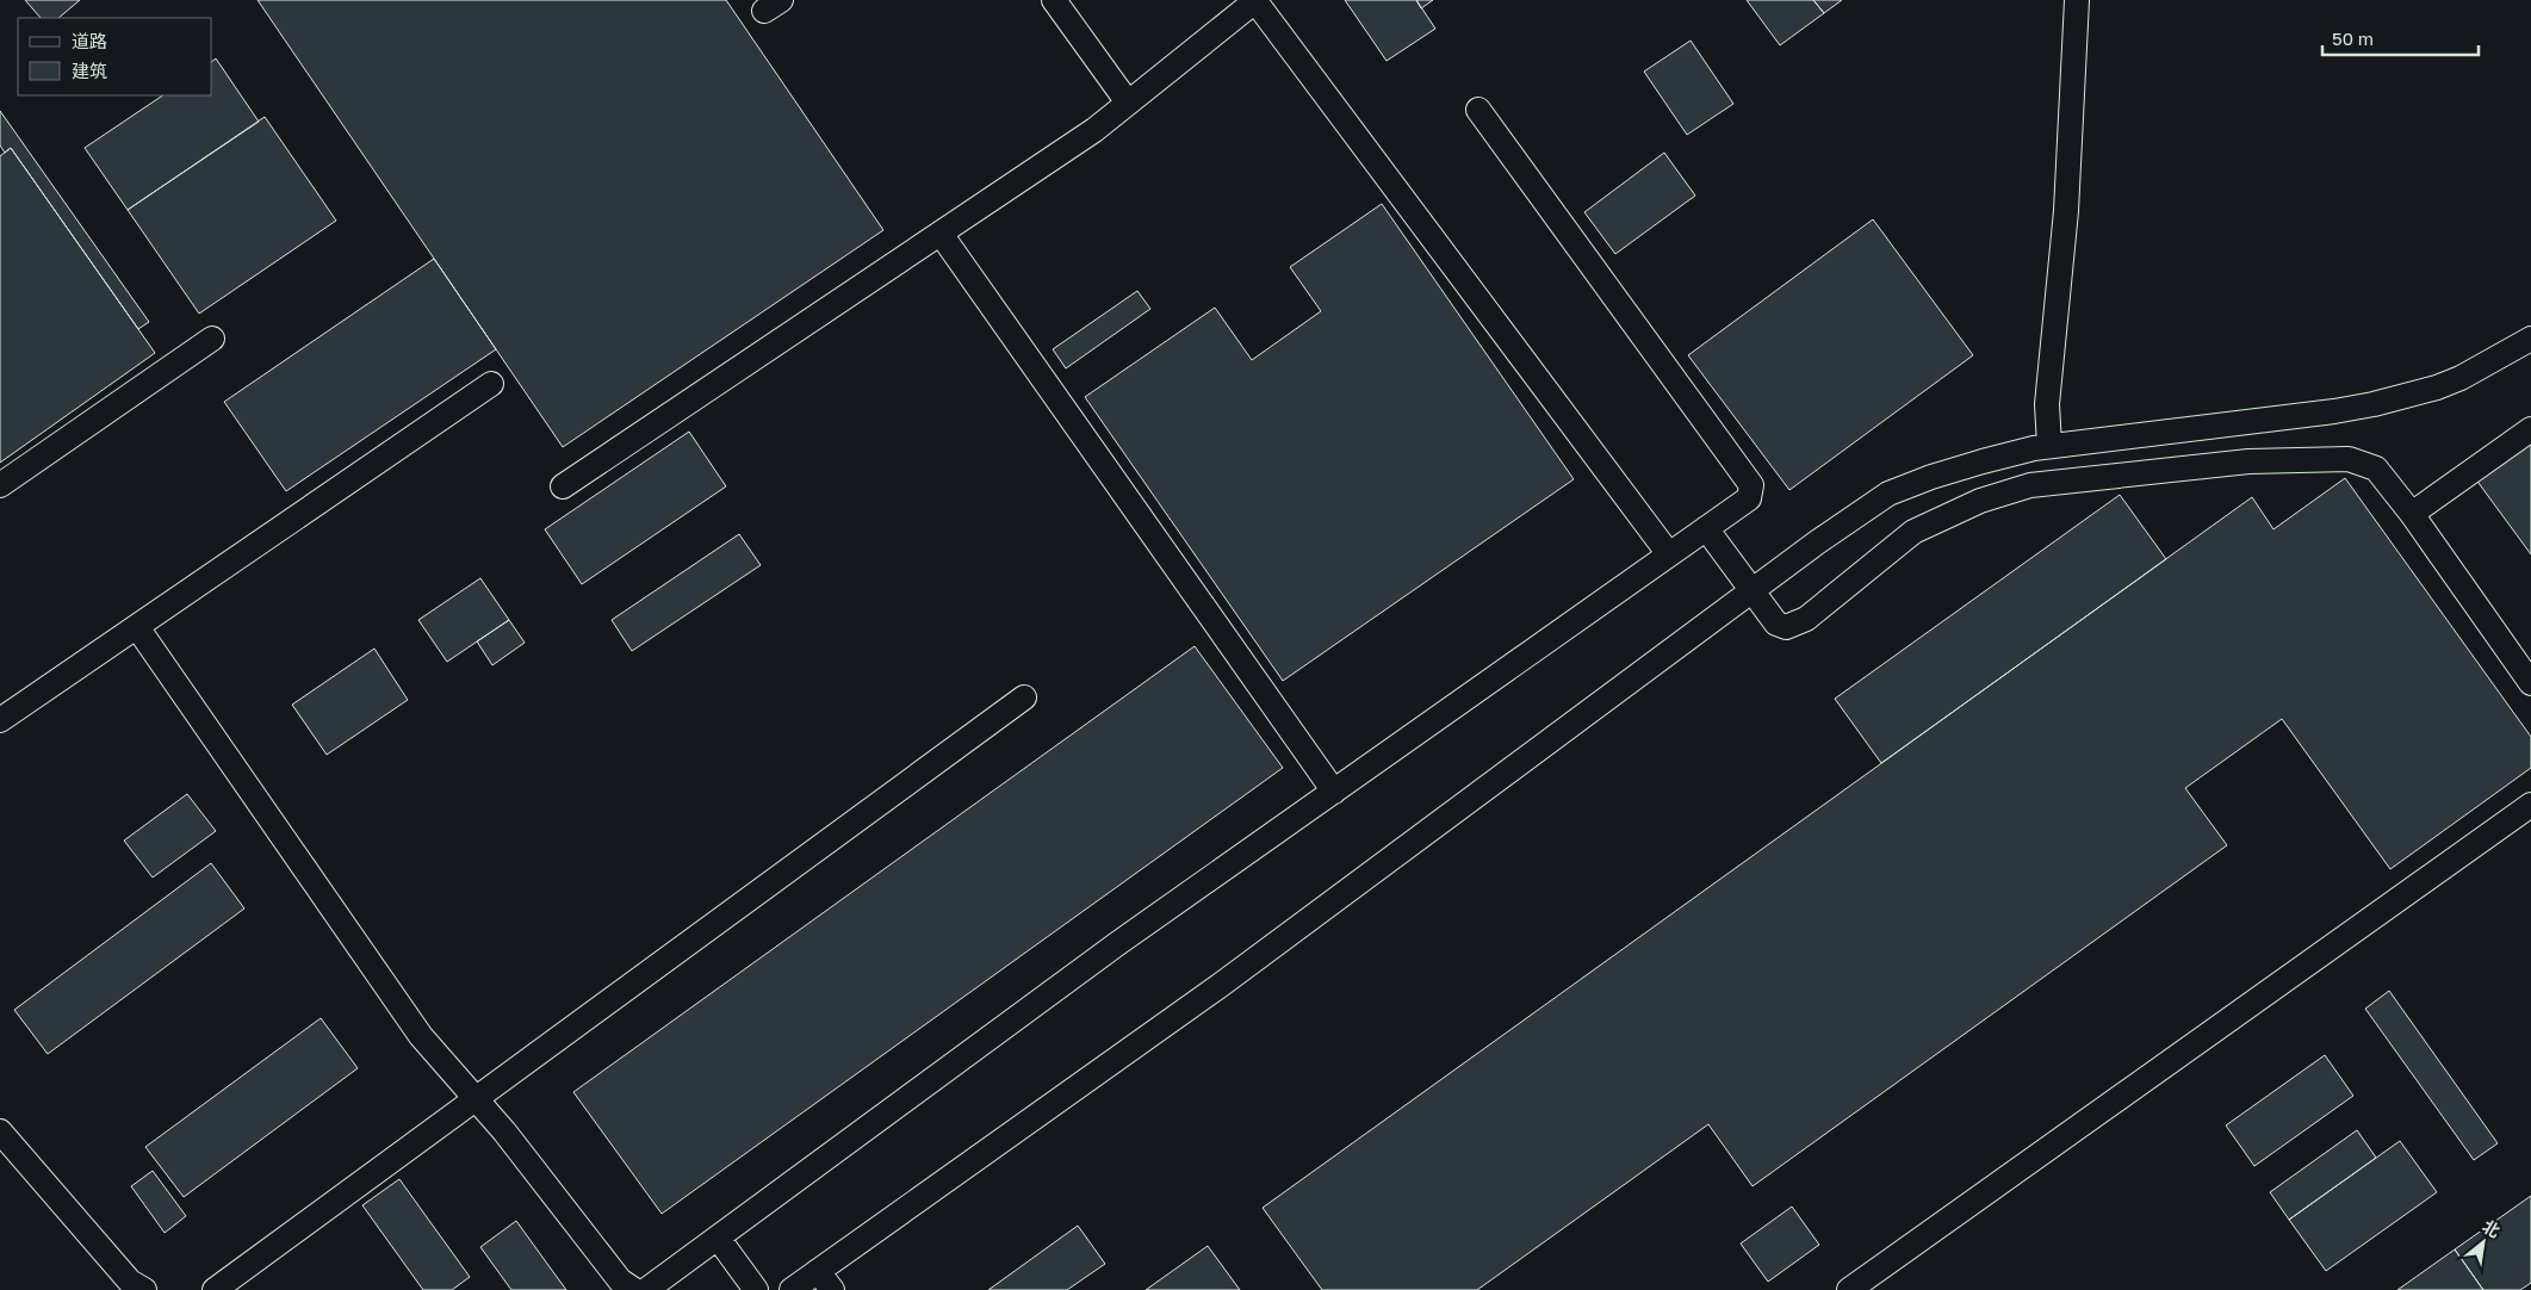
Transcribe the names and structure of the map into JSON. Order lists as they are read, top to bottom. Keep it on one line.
{"legend":["道路","建筑"],"scale_bar":"50 m","north":"top right"}
